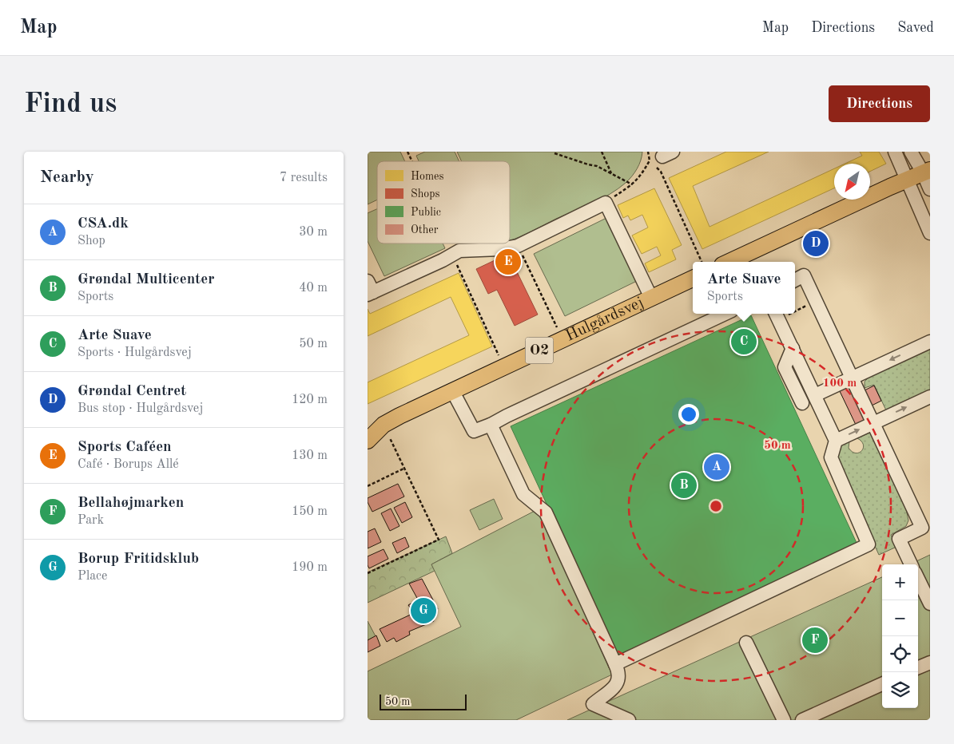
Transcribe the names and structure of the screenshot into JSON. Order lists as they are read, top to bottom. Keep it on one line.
{"streets":{"main road":["Hulgårdsvej","O2"]},"legend":["Homes","Shops","Public","Other"],"scale_bar":"50 m","north":"bottom left","page":{"header":"Map","nav":["Map","Directions","Saved"],"buttons":"Directions","title":"Find us","heading":["Nearby","7 results"],"list":[{"mark":"A","name":"CSA.dk","note":"Shop","value":"30 m"},{"mark":"B","name":"Grøndal Multicenter","note":"Sports","value":"40 m"},{"mark":"C","name":"Arte Suave","note":"Sports · Hulgårdsvej","value":"50 m"},{"mark":"D","name":"Grøndal Centret","note":"Bus stop · Hulgårdsvej","value":"120 m"},{"mark":"E","name":"Sports Caféen","note":"Café · Borups Allé","value":"130 m"},{"mark":"F","name":"Bellahøjmarken","note":"Park","value":"150 m"},{"mark":"G","name":"Borup Fritidsklub","note":"Place","value":"190 m"}],"pins":["D","E","C","A","B","G","F"],"popup":["Arte Suave","Sports"],"map_buttons":["+","−"],"scale":"50 m"},"rings":["100 m","50 m"]}
